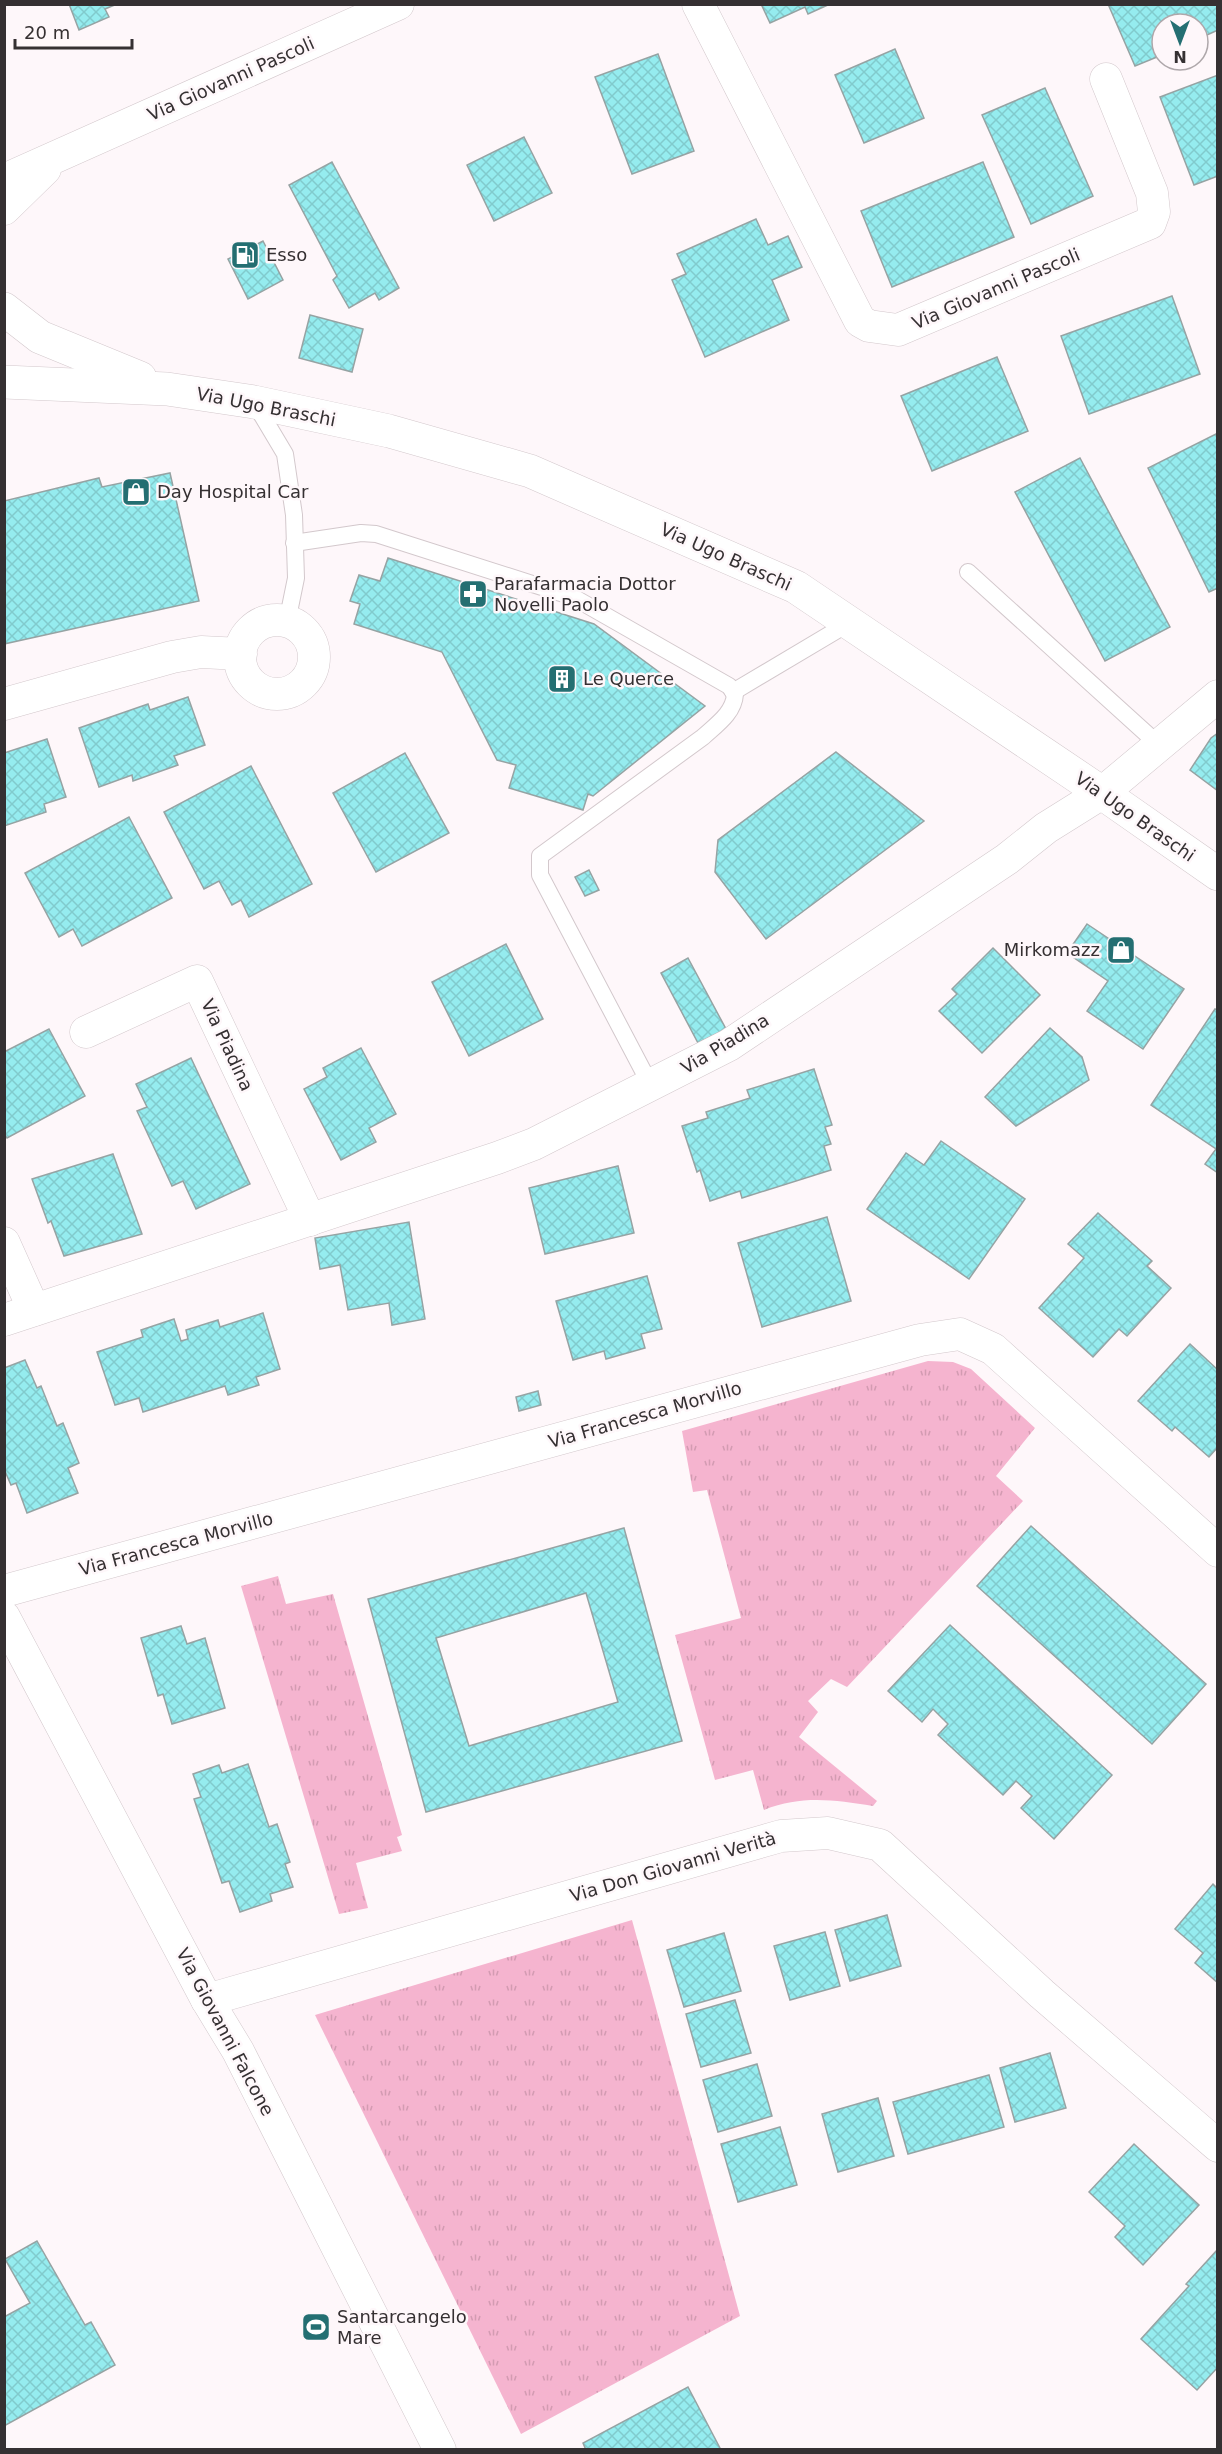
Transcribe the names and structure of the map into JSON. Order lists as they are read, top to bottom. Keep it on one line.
{"streets":{"main road":["Via Ugo Braschi"],"street":["Via Giovanni Pascoli","Via Piadina","Via Francesca Morvillo","Via Don Giovanni Verità","Via Giovanni Falcone"]},"crossings":[["Via Ugo Braschi","Via Piadina"],["Via Don Giovanni Verità","Via Giovanni Falcone"]],"places":{"fuel station":["Esso"],"shop":["Day Hospital Car","Mirkomazz"],"pharmacy":["Parafarmacia Dottor Novelli Paolo"],"building":["Le Querce"],"sports":["Santarcangelo Mare"]},"scale_bar":"20 m","north":"bottom"}
